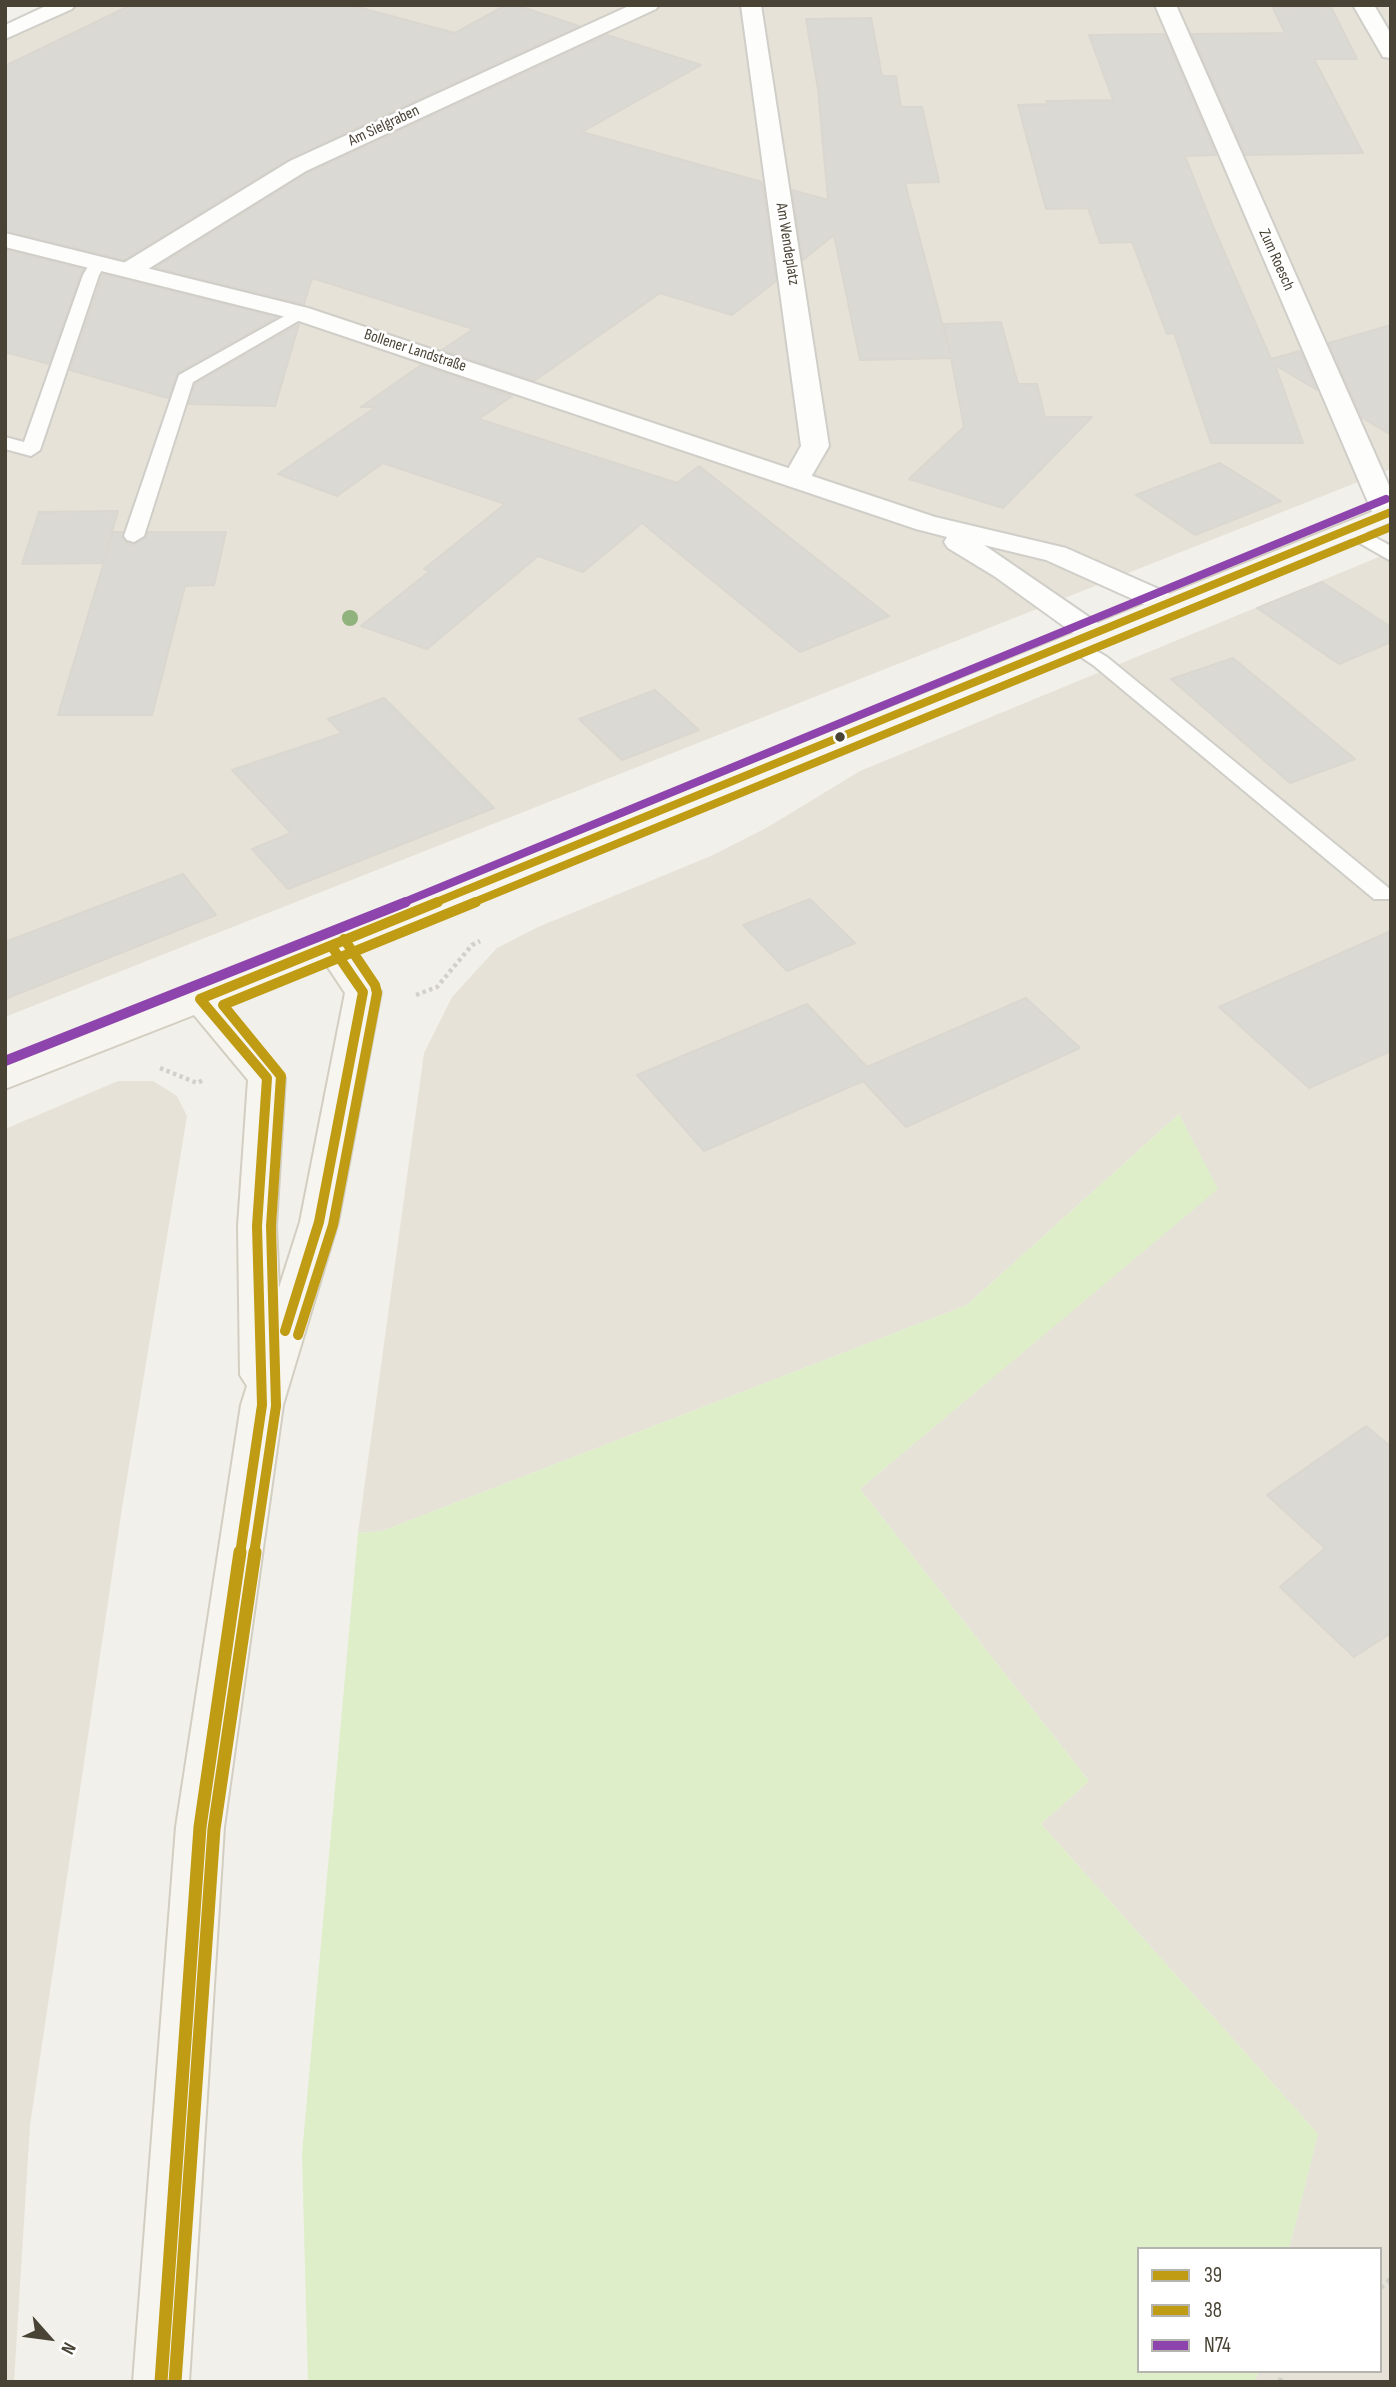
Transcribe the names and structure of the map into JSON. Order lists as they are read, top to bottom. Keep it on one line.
{"streets":{"street":["Am Sielgraben","Am Wendeplatz","Zum Roesch","Bollener Landstraße"]},"crossings":[["Am Sielgraben","Bollener Landstraße"],["Am Wendeplatz","Bollener Landstraße"]],"lines":["transit line N74","transit line 39","transit line 38"],"legend":["39","38","N74"],"north":"bottom right"}
